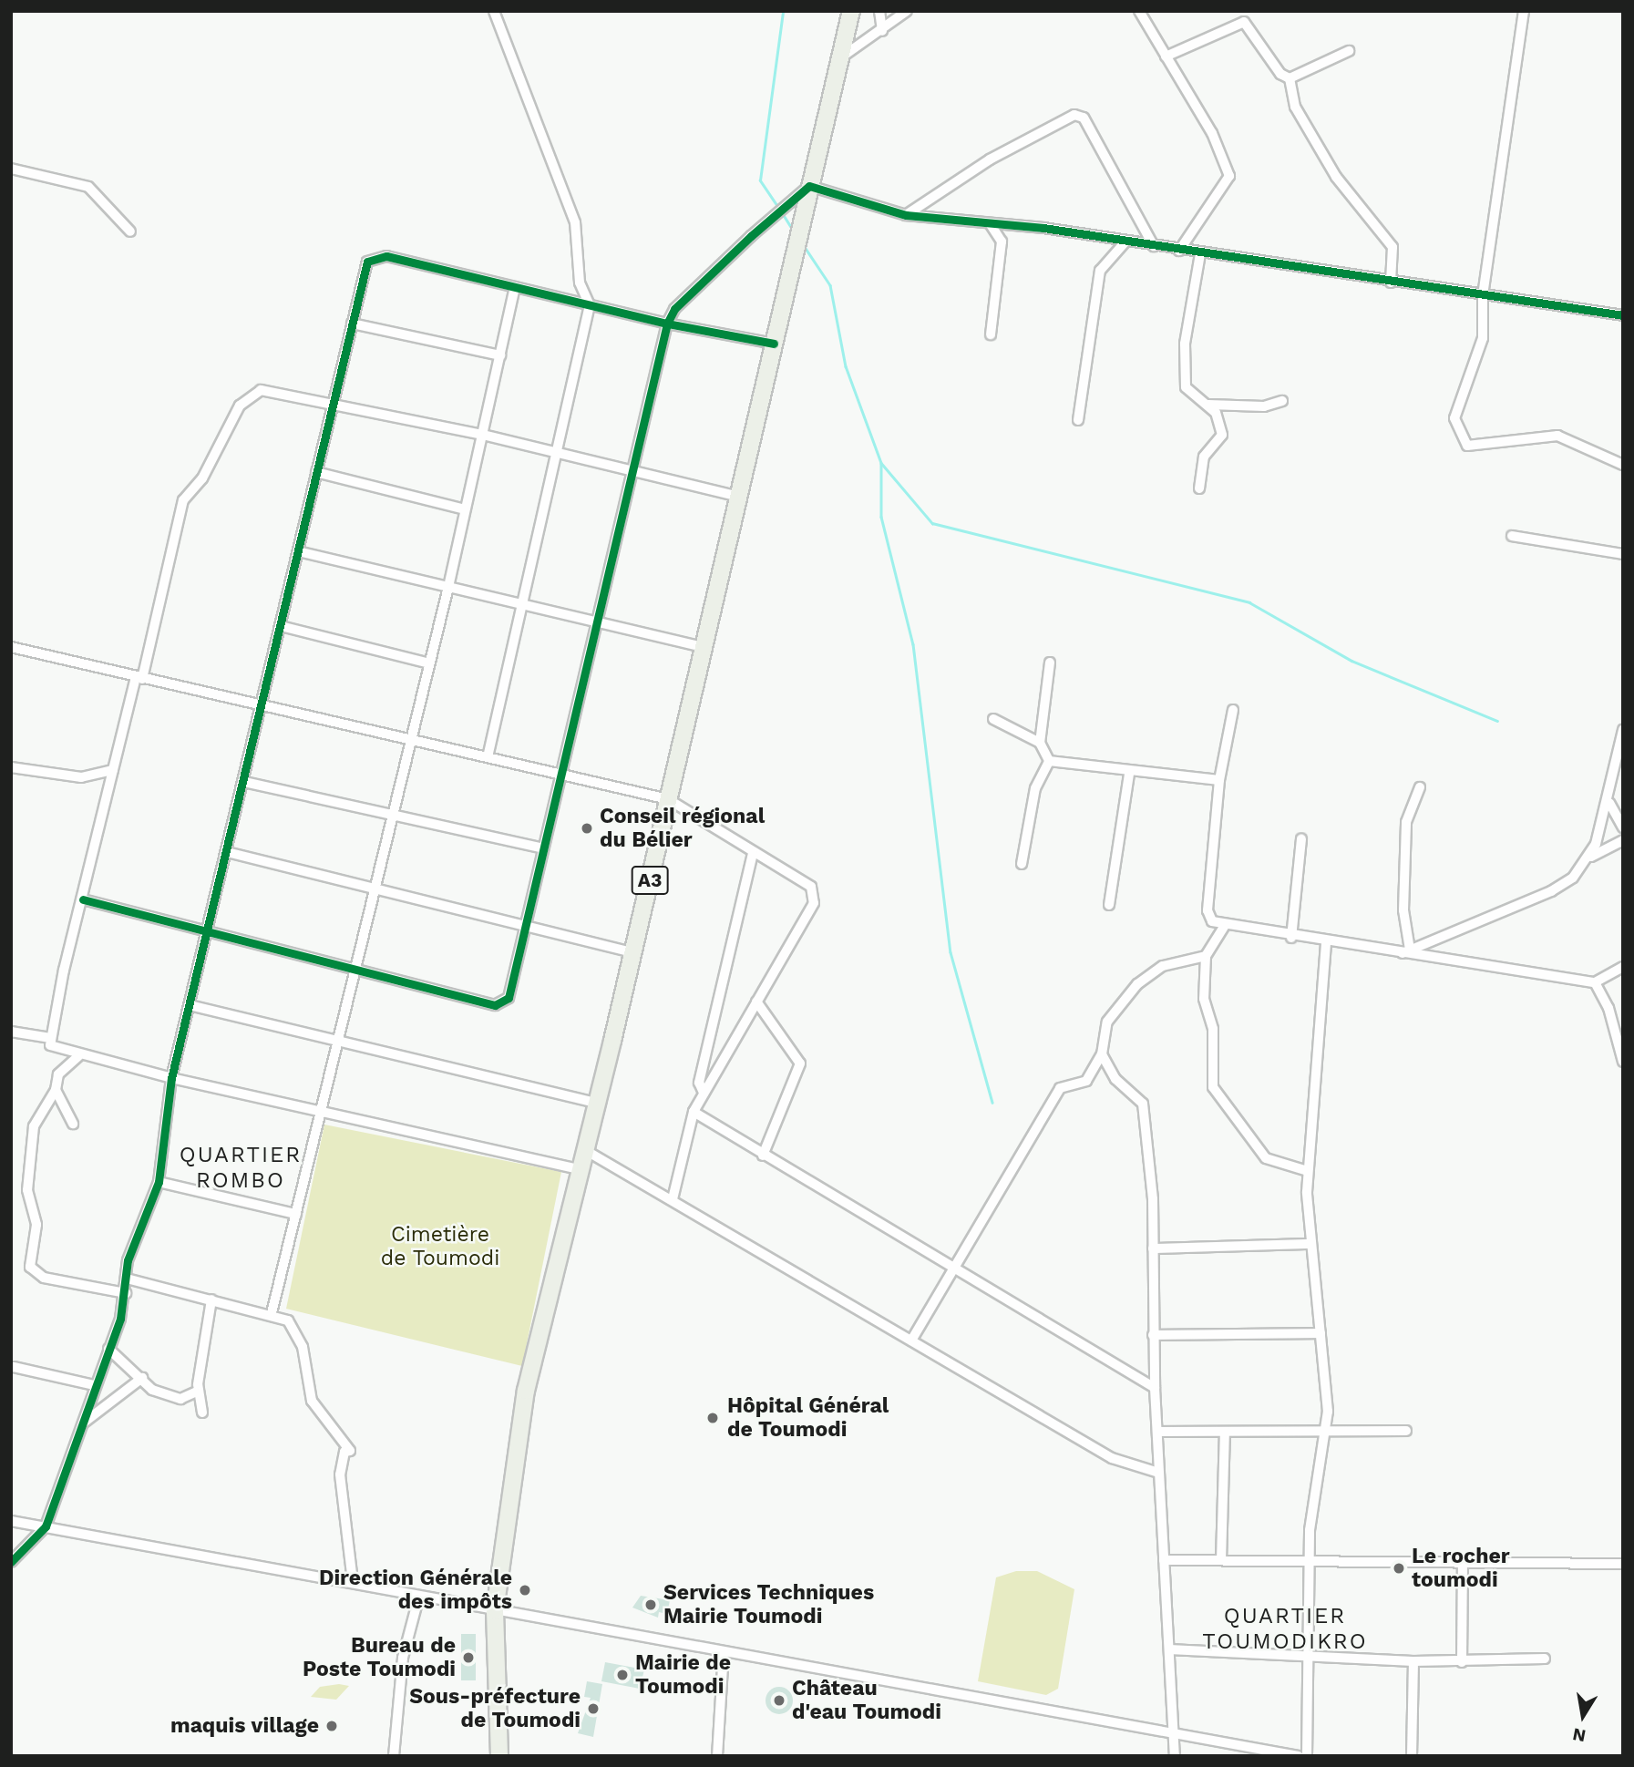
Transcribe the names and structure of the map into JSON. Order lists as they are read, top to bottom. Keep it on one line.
{"streets":{"main road":["A3"]},"districts":["QUARTIER ROMBO","QUARTIER TOUMODIKRO"],"parks":["Cimetière de Toumodi"],"places":["Conseil régional du Bélier","Hôpital Général de Toumodi","Le rocher toumodi","Direction Générale des impôts","Services Techniques Mairie Toumodi","Bureau de Poste Toumodi","Mairie de Toumodi","Château d'eau Toumodi","Sous-préfecture de Toumodi","maquis village"],"north":"bottom"}
